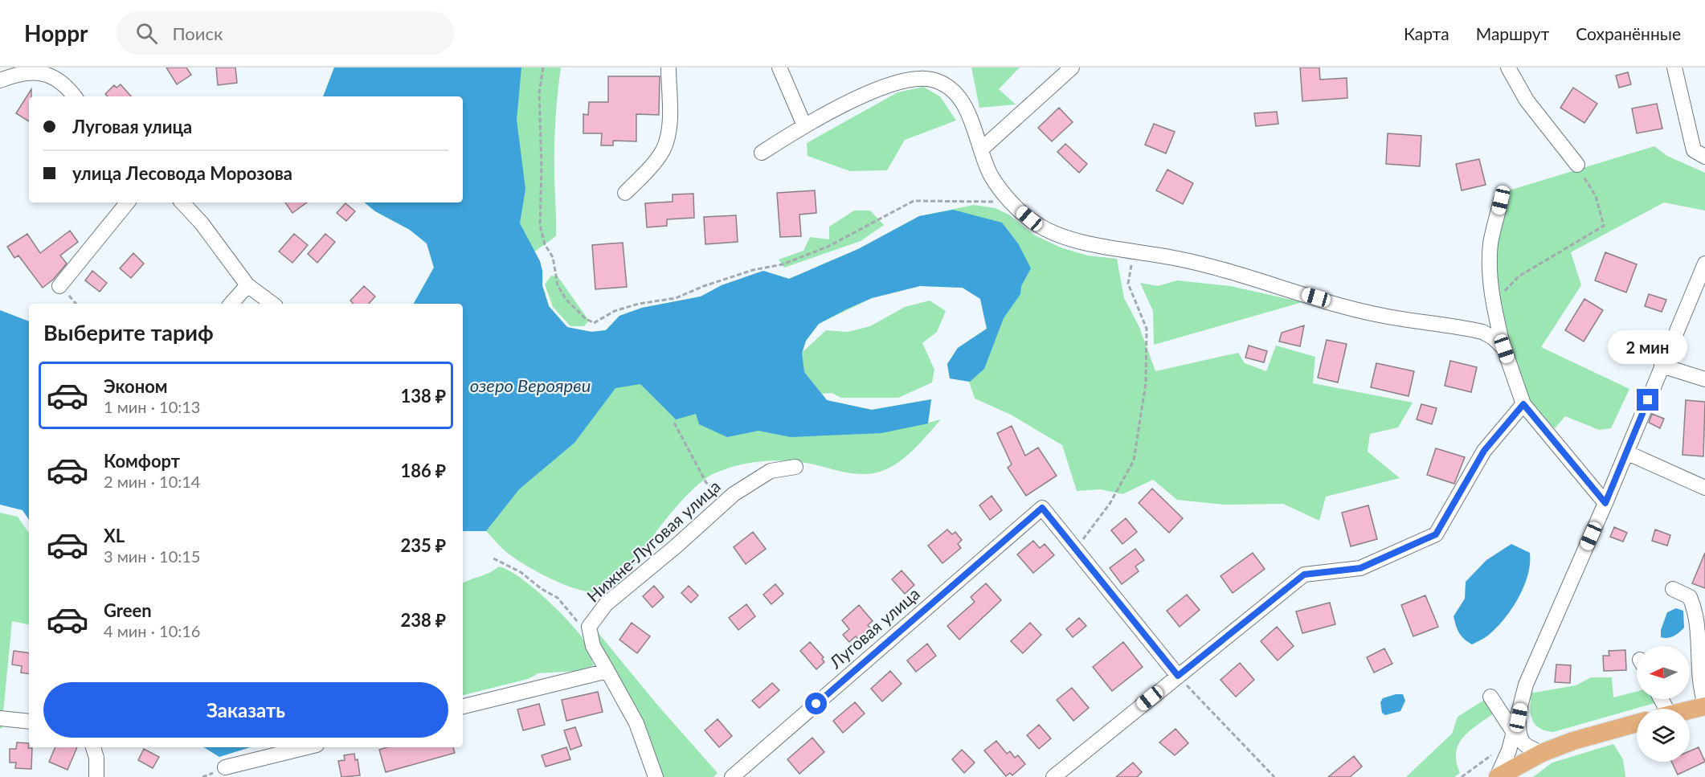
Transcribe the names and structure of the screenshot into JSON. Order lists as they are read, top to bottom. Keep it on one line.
{"streets":{"street":["Нижне-Луговая улица","Луговая улица"]},"water":["озеро Вероярви"],"north":"left","page":{"header":"Hoppr","search":"Поиск","nav":["Карта","Маршрут","Сохранённые"],"banner":["Луговая улица","улица Лесовода Морозова"],"heading":"Выберите тариф","bubble":"2 мин","list":[{"name":"Эконом","note":"1 мин · 10:13","value":"138 ₽"},{"name":"Комфорт","note":"2 мин · 10:14","value":"186 ₽"},{"name":"XL","note":"3 мин · 10:15","value":"235 ₽"},{"name":"Green","note":"4 мин · 10:16","value":"238 ₽"}],"buttons":"Заказать"}}
